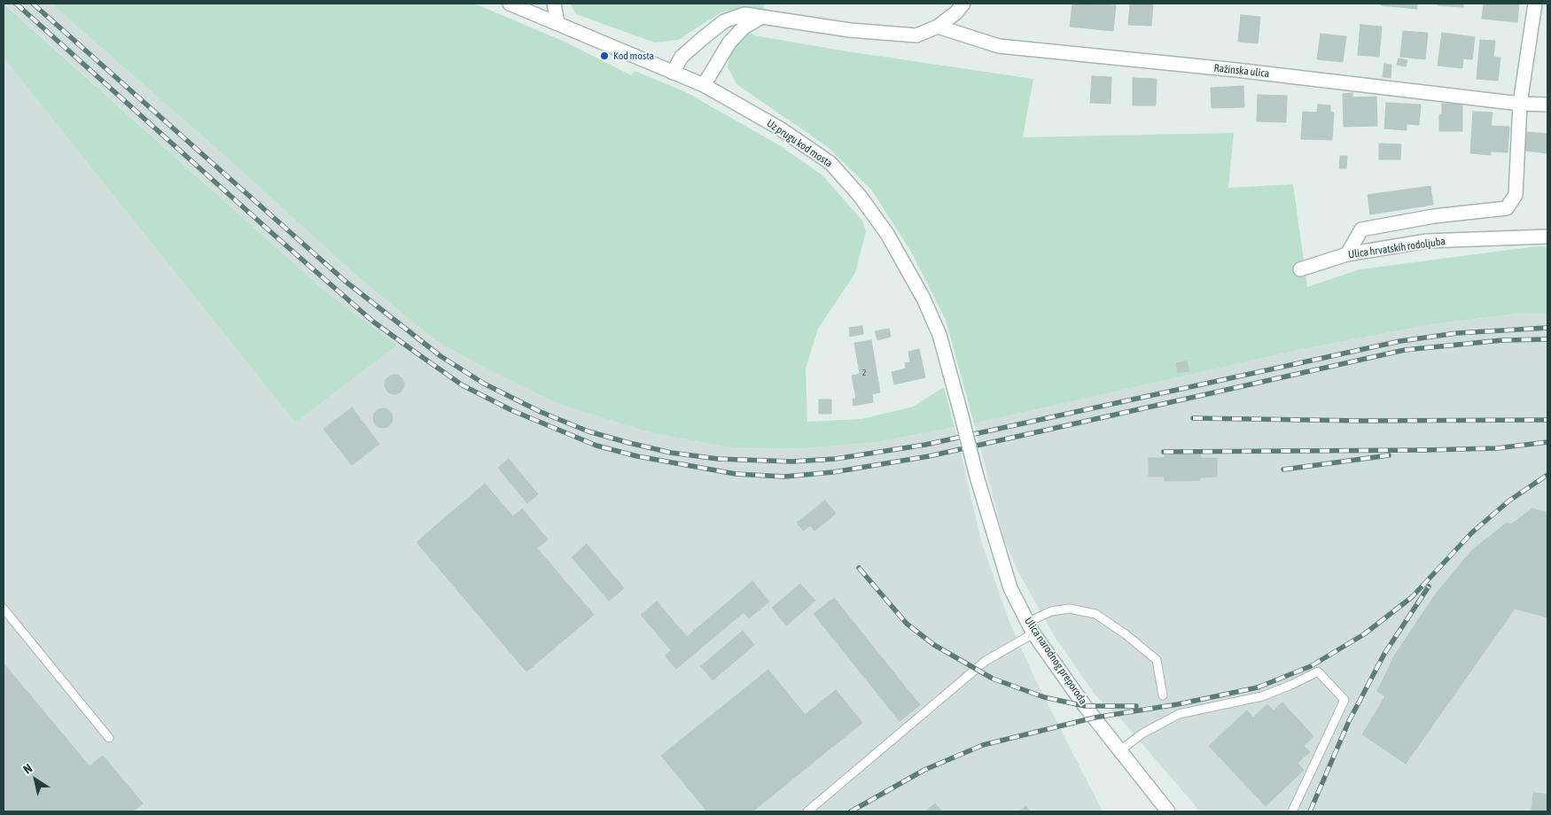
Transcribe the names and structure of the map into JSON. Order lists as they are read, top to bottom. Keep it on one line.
{"streets":{"street":["Ražinska ulica","Uz prugu kod mosta","Ulica hrvatskih rodoljuba","Ulica narodnog preporoda"]},"crossings":[["Uz prugu kod mosta","Ulica narodnog preporoda"]],"places":["Kod mosta"],"house_numbers":["2"],"north":"top left"}
